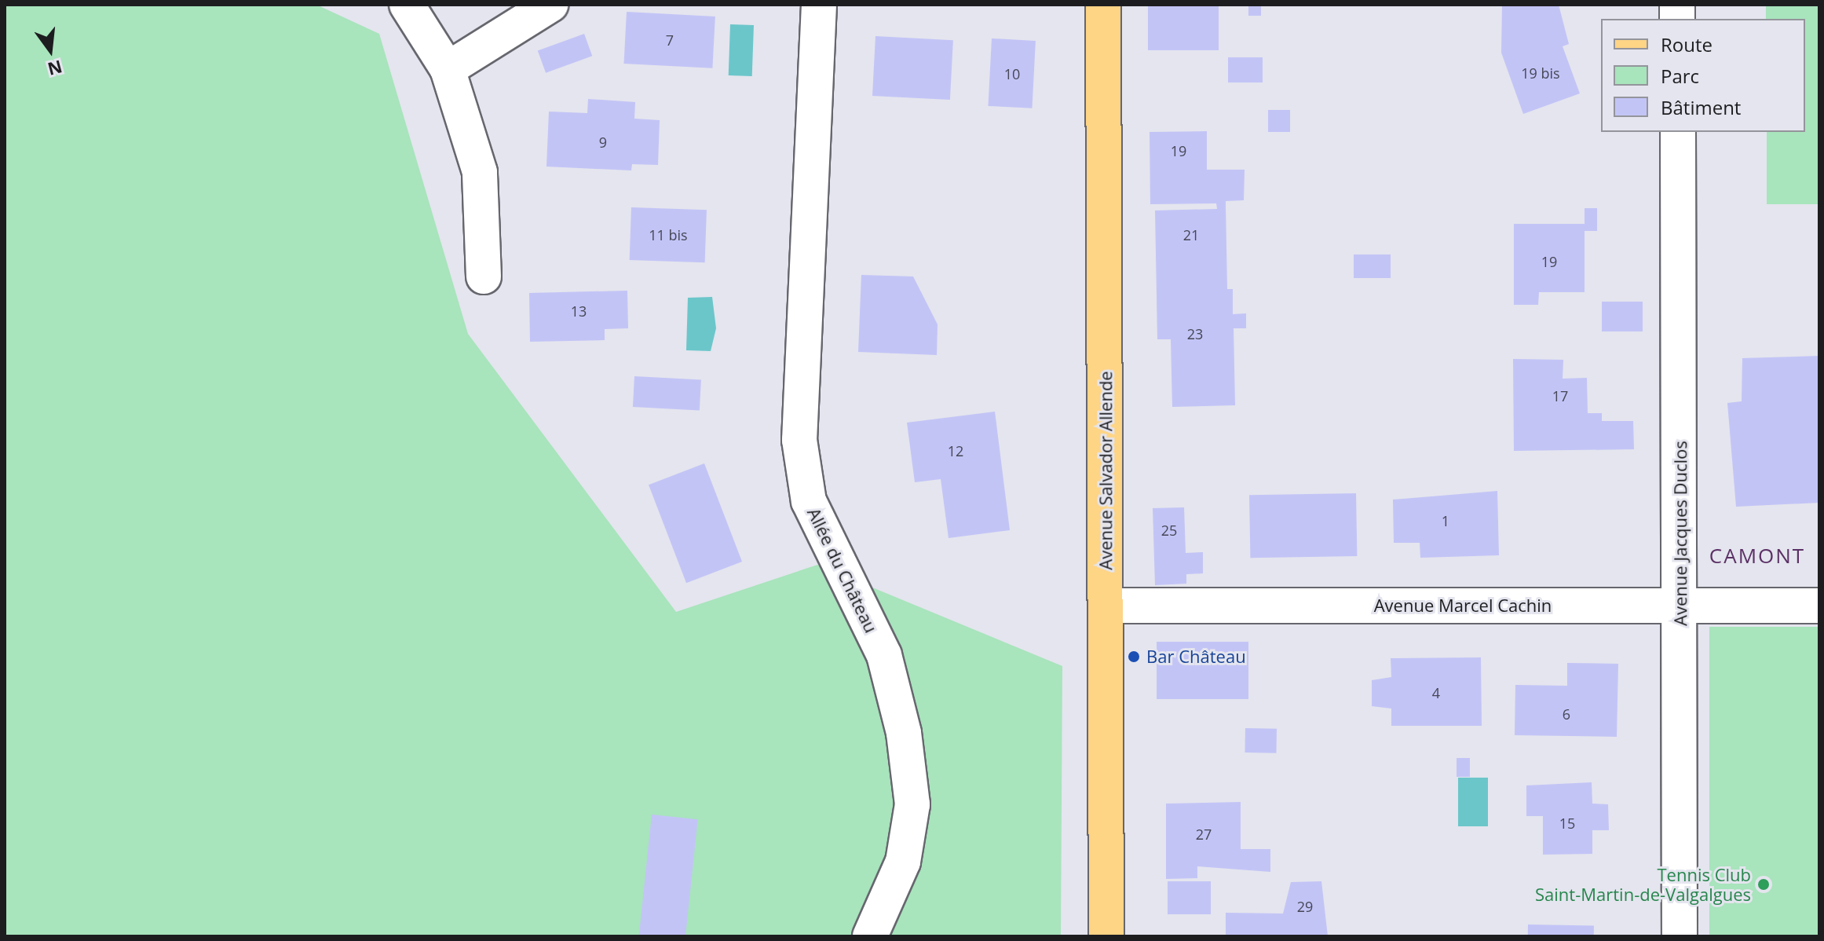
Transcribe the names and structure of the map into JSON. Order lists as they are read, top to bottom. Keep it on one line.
{"streets":{"main road":["Avenue Salvador Allende"],"street":["Avenue Jacques Duclos","Allée du Château","Avenue Marcel Cachin"]},"crossings":[["Avenue Salvador Allende","Avenue Marcel Cachin"],["Avenue Jacques Duclos","Avenue Marcel Cachin"]],"districts":["CAMONT"],"places":["Bar Château","Tennis Club Saint-Martin-de-Valgalgues"],"house_numbers":["7","19 bis","10","9","19","11 bis","21","19","13","23","17","12","1","25","4","6","15","27","29"],"legend":["Route","Parc","Bâtiment"],"north":"bottom"}
